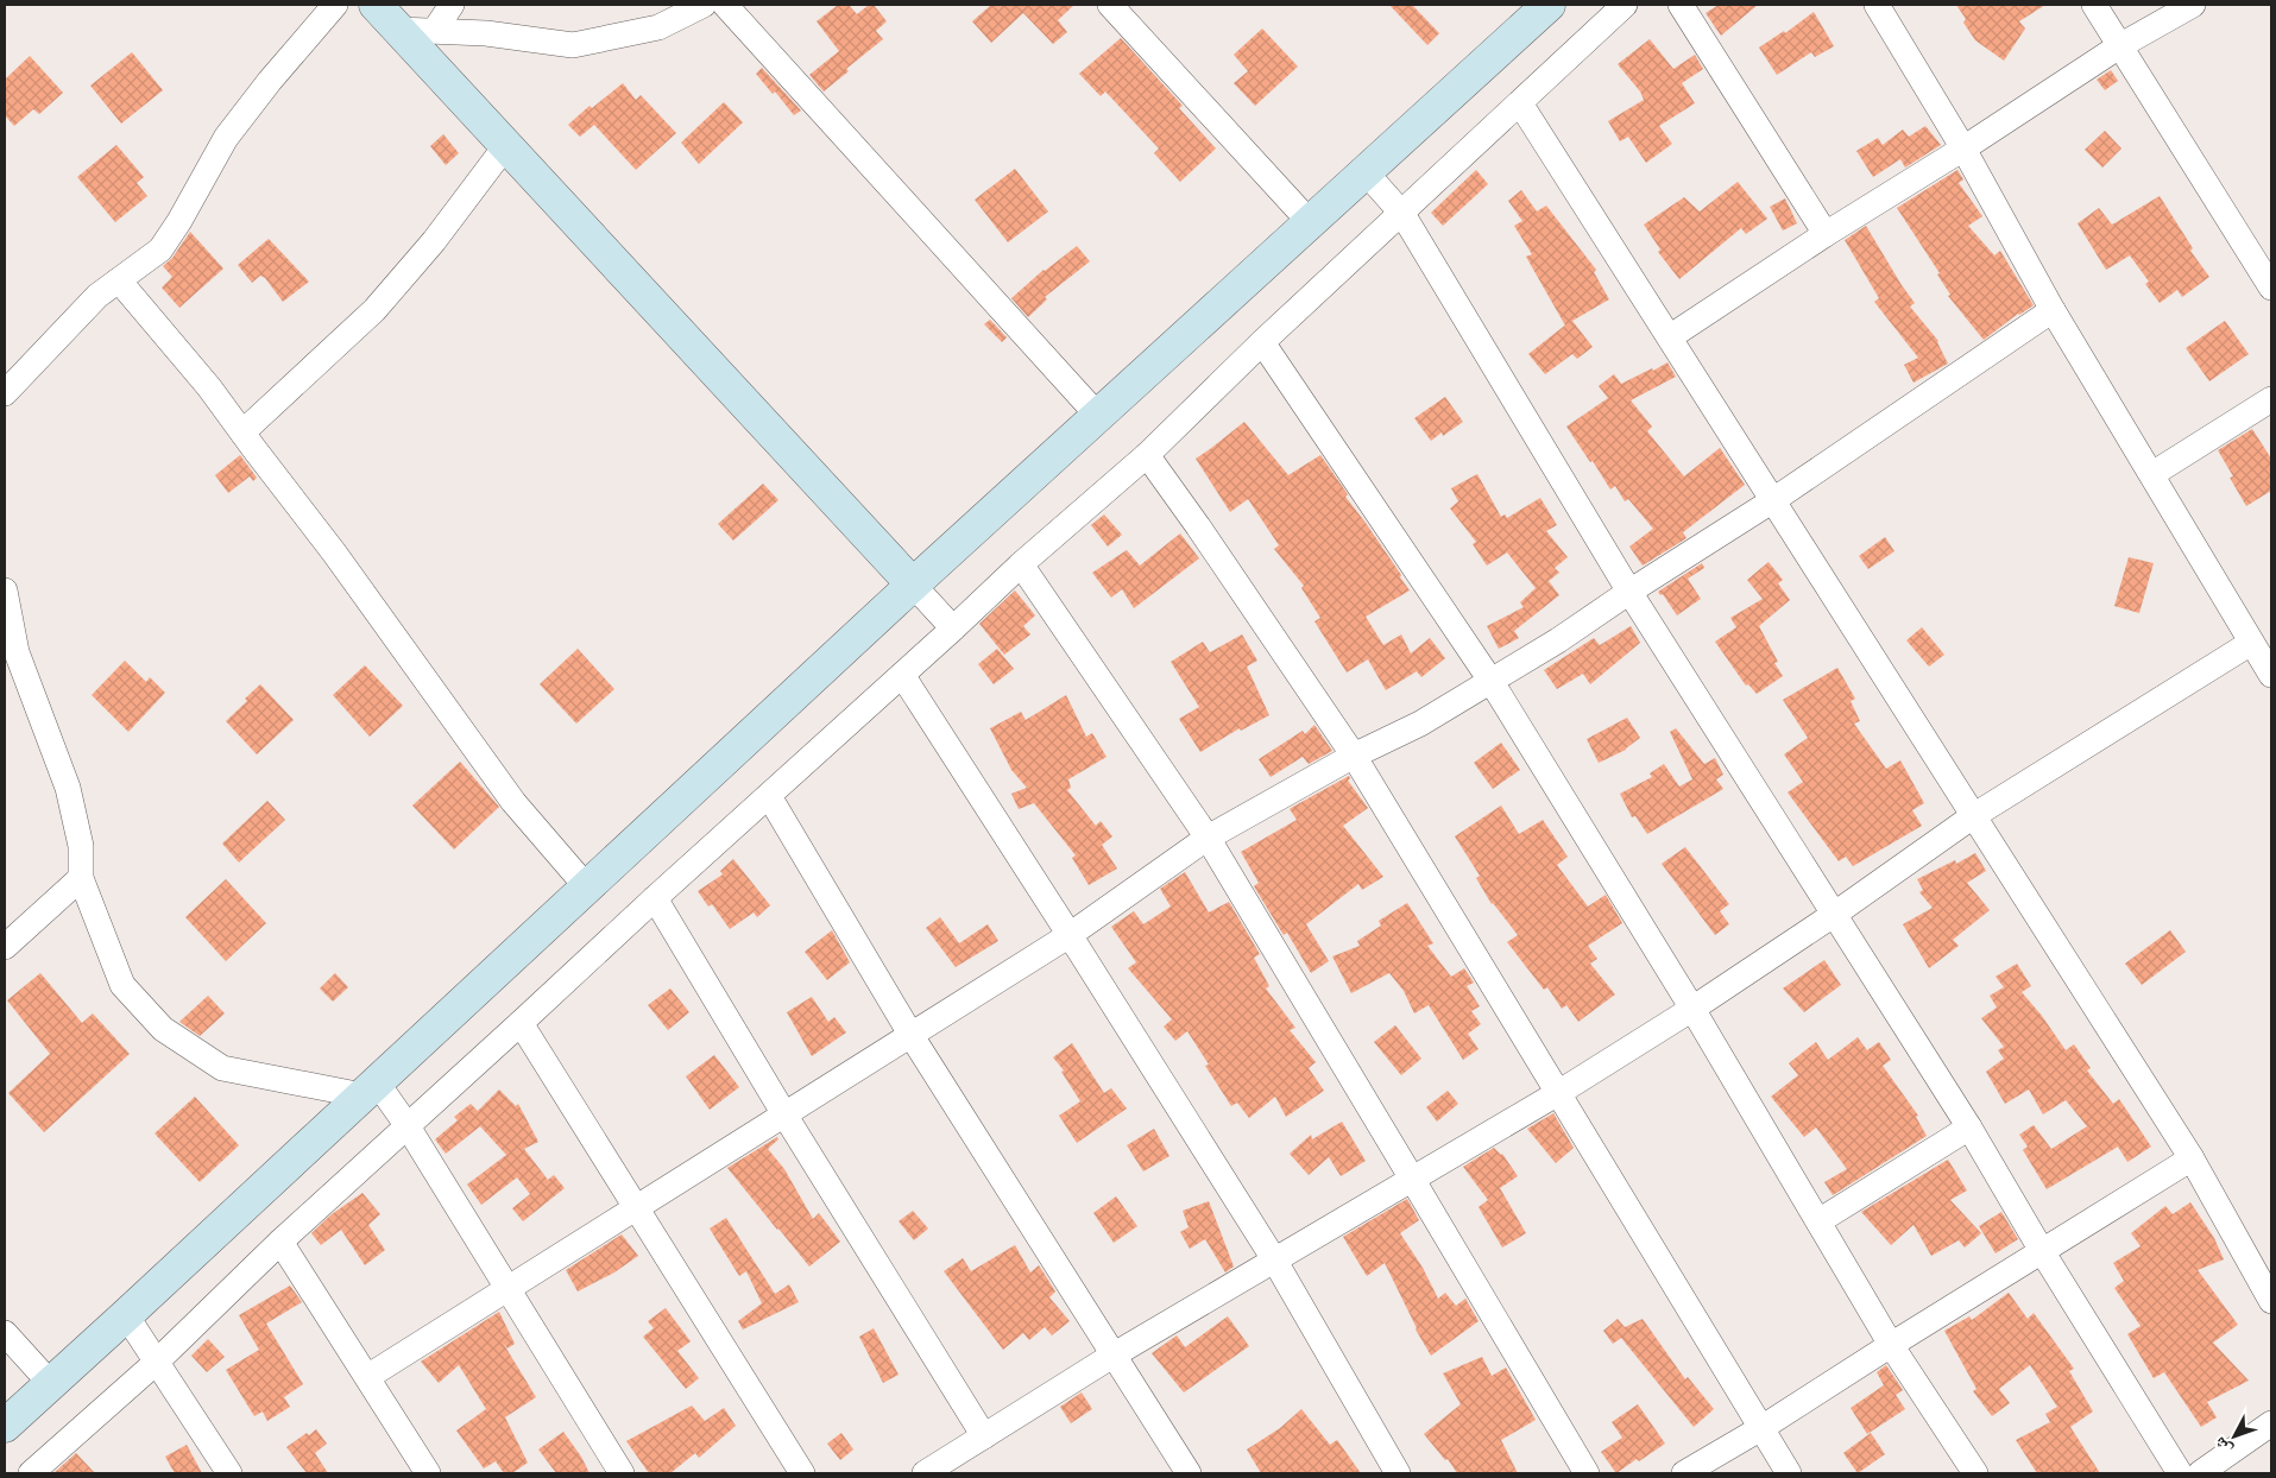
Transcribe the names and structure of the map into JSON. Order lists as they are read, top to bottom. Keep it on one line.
{"north":"bottom left"}
